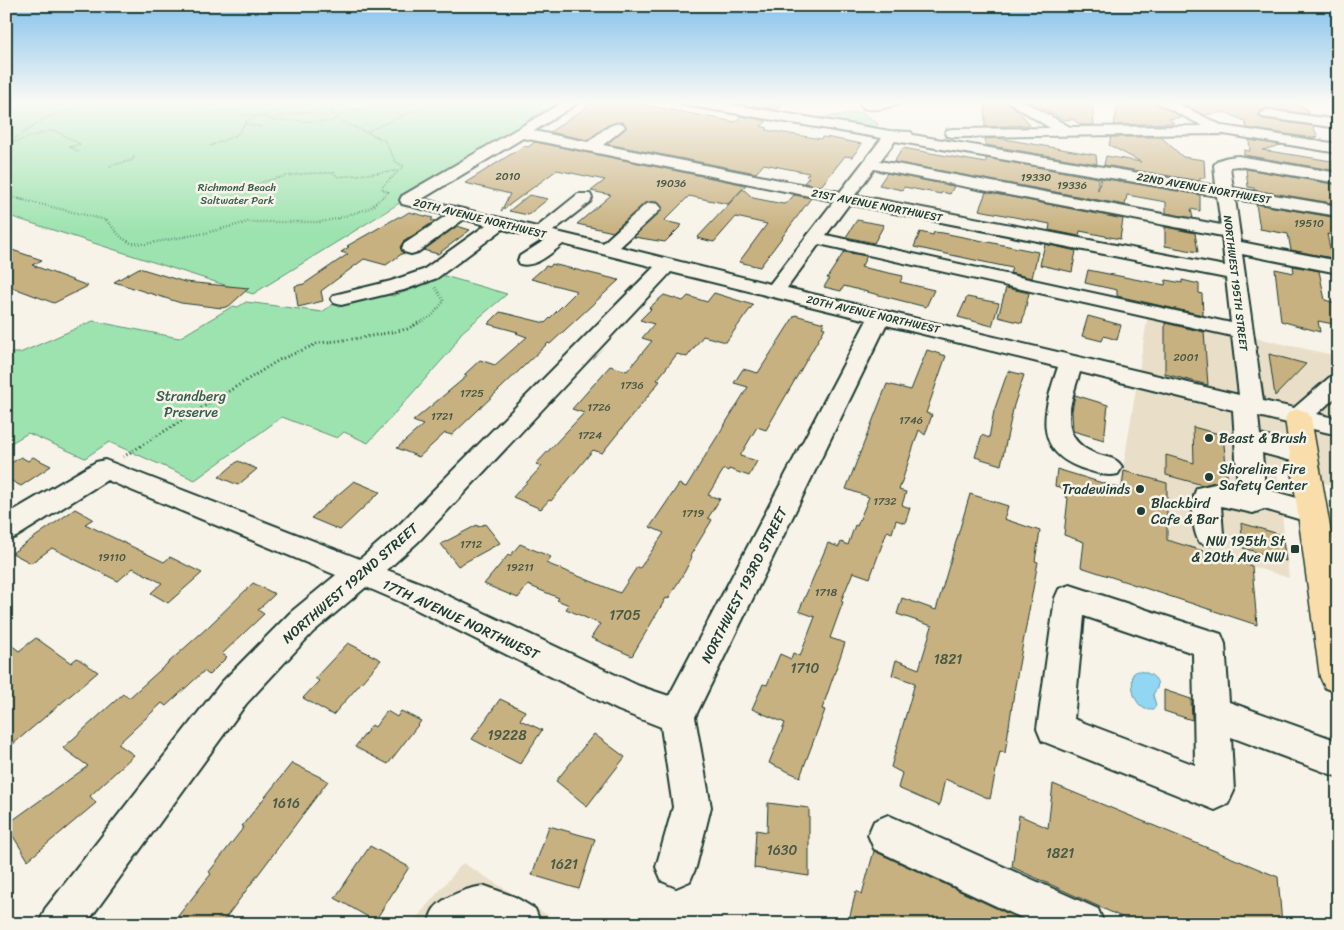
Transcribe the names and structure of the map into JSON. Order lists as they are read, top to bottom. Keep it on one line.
{"streets":{"street":["22ND AVENUE NORTHWEST","21ST AVENUE NORTHWEST","20TH AVENUE NORTHWEST","NORTHWEST 195TH STREET","NORTHWEST 192ND STREET","NORTHWEST 193RD STREET","17TH AVENUE NORTHWEST"]},"crossings":[["22ND AVENUE NORTHWEST","NORTHWEST 195TH STREET"],["21ST AVENUE NORTHWEST","NORTHWEST 195TH STREET"],["20TH AVENUE NORTHWEST","NORTHWEST 195TH STREET"],["20TH AVENUE NORTHWEST","NORTHWEST 192ND STREET"],["20TH AVENUE NORTHWEST","NORTHWEST 193RD STREET"],["NORTHWEST 192ND STREET","17TH AVENUE NORTHWEST"],["NORTHWEST 193RD STREET","17TH AVENUE NORTHWEST"]],"parks":["Richmond Beach Saltwater Park","Strandberg Preserve"],"places":{"other":["Beast & Brush","Shoreline Fire Safety Center","Tradewinds","Blackbird Cafe & Bar"],"transit":["NW 195th St & 20th Ave NW"]},"house_numbers":["2010","19330","19036","19336","19510","2001","1736","1725","1726","1721","1746","1724","1732","1719","1712","19110","19211","1718","1705","1821","1710","19228","1616","1630","1821","1621"]}
